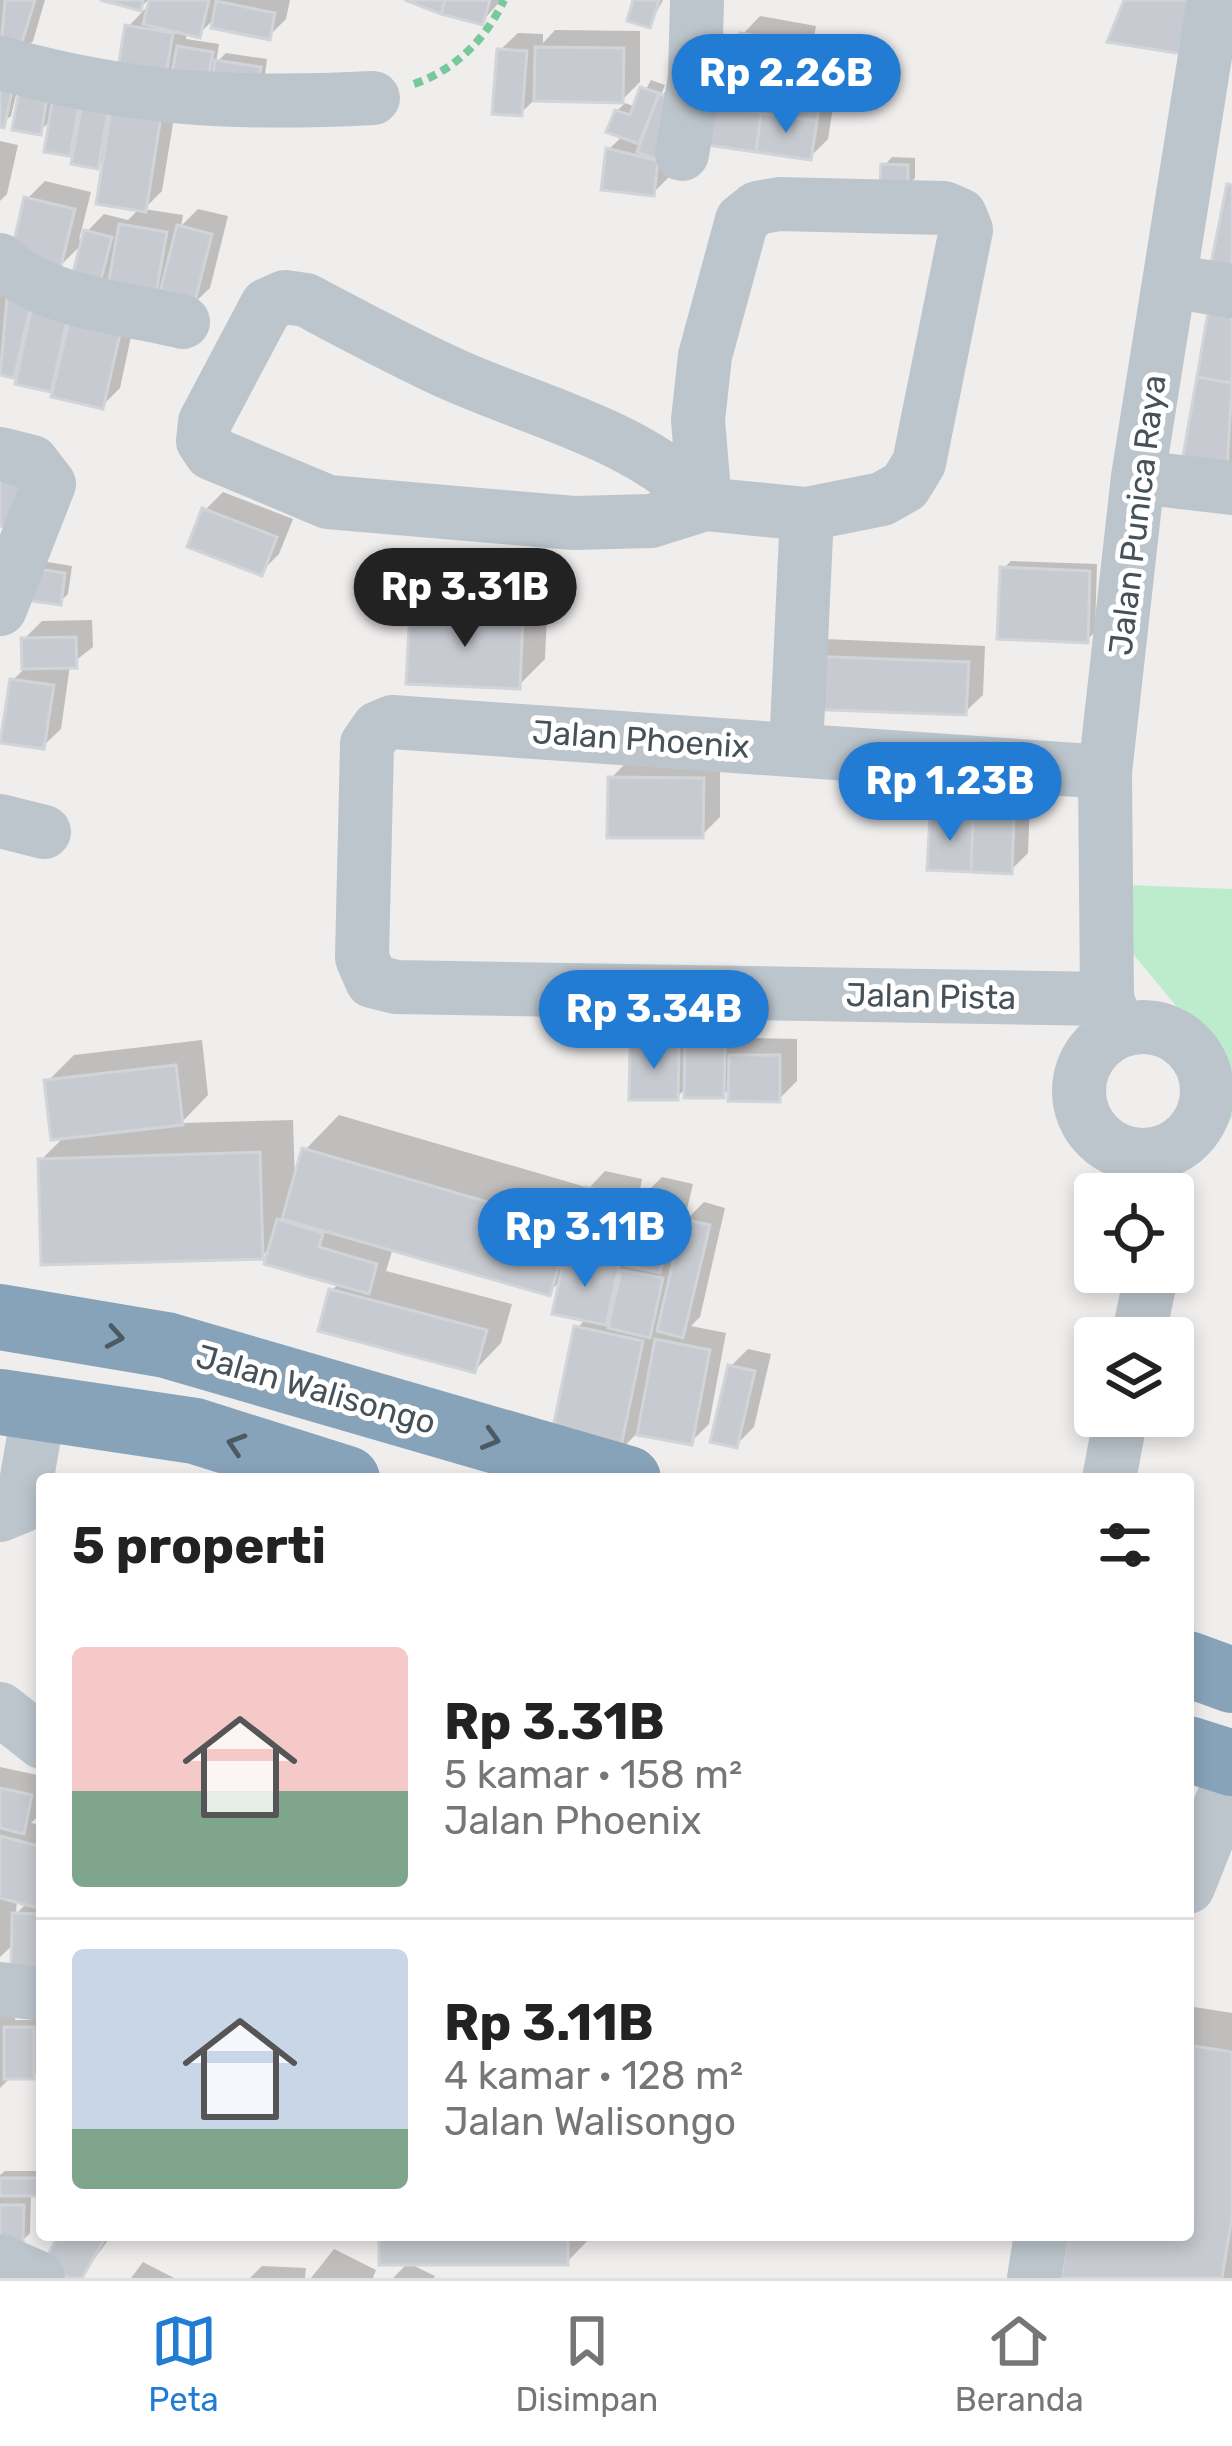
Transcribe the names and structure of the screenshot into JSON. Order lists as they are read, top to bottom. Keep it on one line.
{"streets":{"highway":["Jalan Walisongo"],"street":["Jalan Punica Raya","Jalan Phoenix","Jalan Pista"]},"crossings":[["Jalan Punica Raya","Jalan Phoenix"],["Jalan Punica Raya","Jalan Pista"],["Jalan Phoenix","Jalan Pista"]],"page":{"price":["Rp 2.26B","Rp 3.31B","Rp 1.23B","Rp 3.34B","Rp 3.11B"],"heading":"5 properti","list":[{"name":"Rp 3.31B","note":"5 kamar · 158 m² · Jalan Phoenix"},{"name":"Rp 3.11B","note":"4 kamar · 128 m² · Jalan Walisongo"}],"tabs":["Peta","Disimpan","Beranda"]}}
